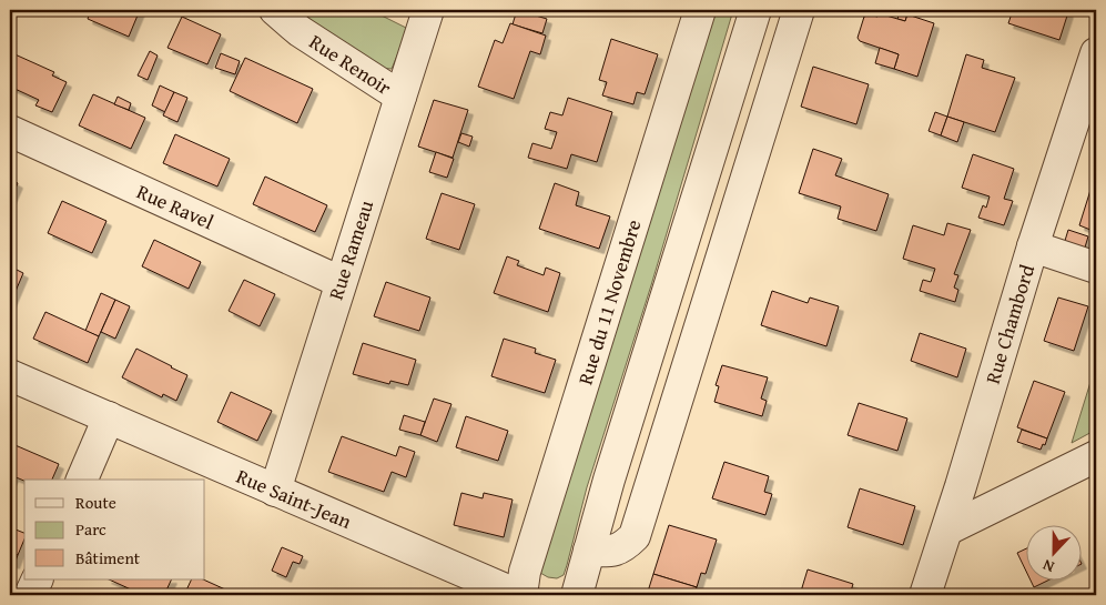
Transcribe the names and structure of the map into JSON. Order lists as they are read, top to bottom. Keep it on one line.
{"streets":{"street":["Rue Renoir","Rue Ravel","Rue Rameau","Rue du 11 Novembre","Rue Chambord","Rue Saint-Jean"]},"crossings":[["Rue Renoir","Rue Rameau"],["Rue Ravel","Rue Rameau"],["Rue Rameau","Rue Saint-Jean"],["Rue du 11 Novembre","Rue Saint-Jean"]],"legend":["Route","Parc","Bâtiment"],"north":"bottom"}
